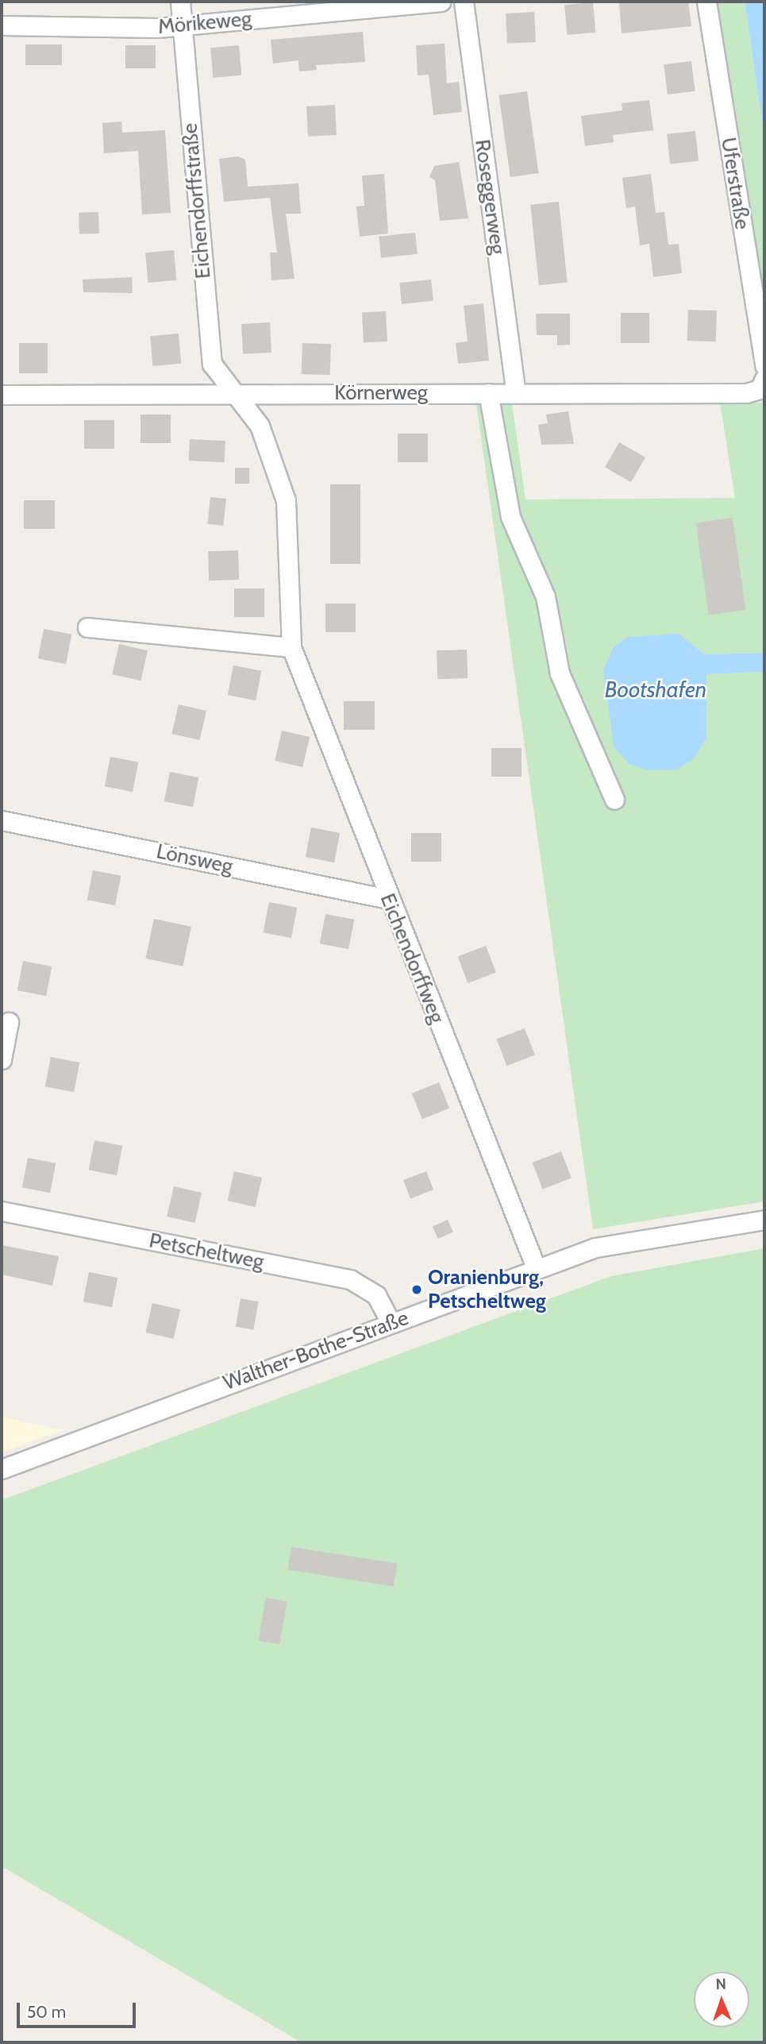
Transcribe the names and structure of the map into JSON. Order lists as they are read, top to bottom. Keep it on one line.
{"streets":{"street":["Mörikeweg","Uferstraße","Roseggerweg","Eichendorffstraße","Körnerweg","Lönsweg","Eichendorffweg","Petscheltweg","Walther-Bothe-Straße"]},"crossings":[["Mörikeweg","Eichendorffstraße"],["Roseggerweg","Körnerweg"],["Eichendorffstraße","Körnerweg"],["Eichendorffstraße","Eichendorffweg"],["Körnerweg","Eichendorffweg"],["Lönsweg","Eichendorffweg"],["Eichendorffweg","Walther-Bothe-Straße"],["Petscheltweg","Walther-Bothe-Straße"]],"water":["Bootshafen"],"places":["Oranienburg, Petscheltweg"],"scale_bar":"50 m","north":"top"}
